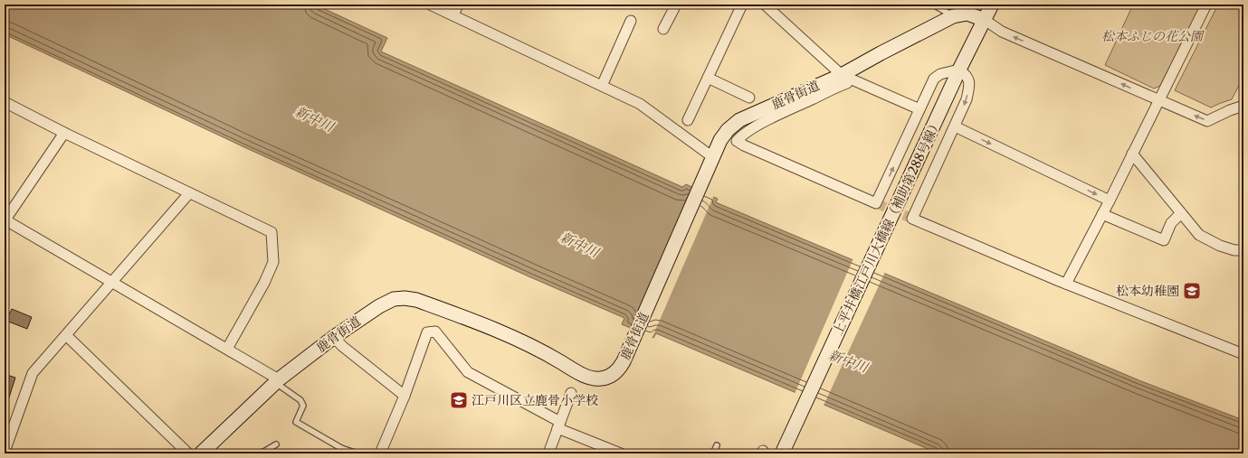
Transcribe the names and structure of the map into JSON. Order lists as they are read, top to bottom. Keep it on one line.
{"streets":{"street":["鹿骨街道","上平井橋江戸川大橋線（補助第288号線）"]},"crossings":[["鹿骨街道","上平井橋江戸川大橋線（補助第288号線）"]],"water":["新中川"],"parks":["松本ふじの花公園"],"places":{"school or university":["松本幼稚園","江戸川区立鹿骨小学校"]}}
